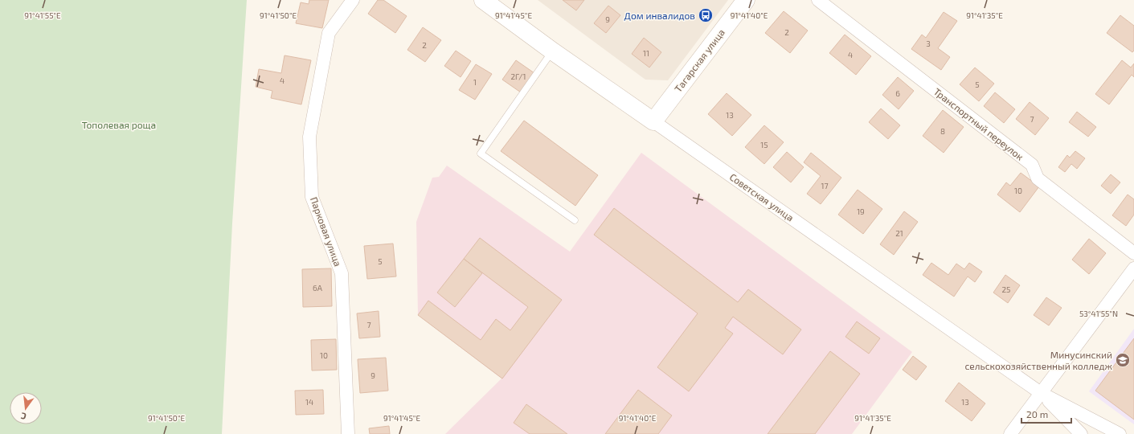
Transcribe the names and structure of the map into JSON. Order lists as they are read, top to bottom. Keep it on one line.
{"streets":{"street":["Тагарская улица","Транспортный переулок","Советская улица","Парковая улица"]},"crossings":[["Тагарская улица","Советская улица"]],"parks":["Тополевая роща"],"places":{"bus stop":["Дом инвалидов"],"school or university":["Минусинский сельскохозяйственный колледж"]},"house_numbers":["9","2","3","2","11","4","2Г/1","4","1","5","6","13","7","8","15","17","10","19","21","5","6А","25","7","10","9","14","13"],"scale_bar":"20 m","north":"bottom","coordinates":["91°41'55\"E","91°41'50\"E","91°41'45\"E","91°41'40\"E","91°41'35\"E","53°41'55\"N"]}
